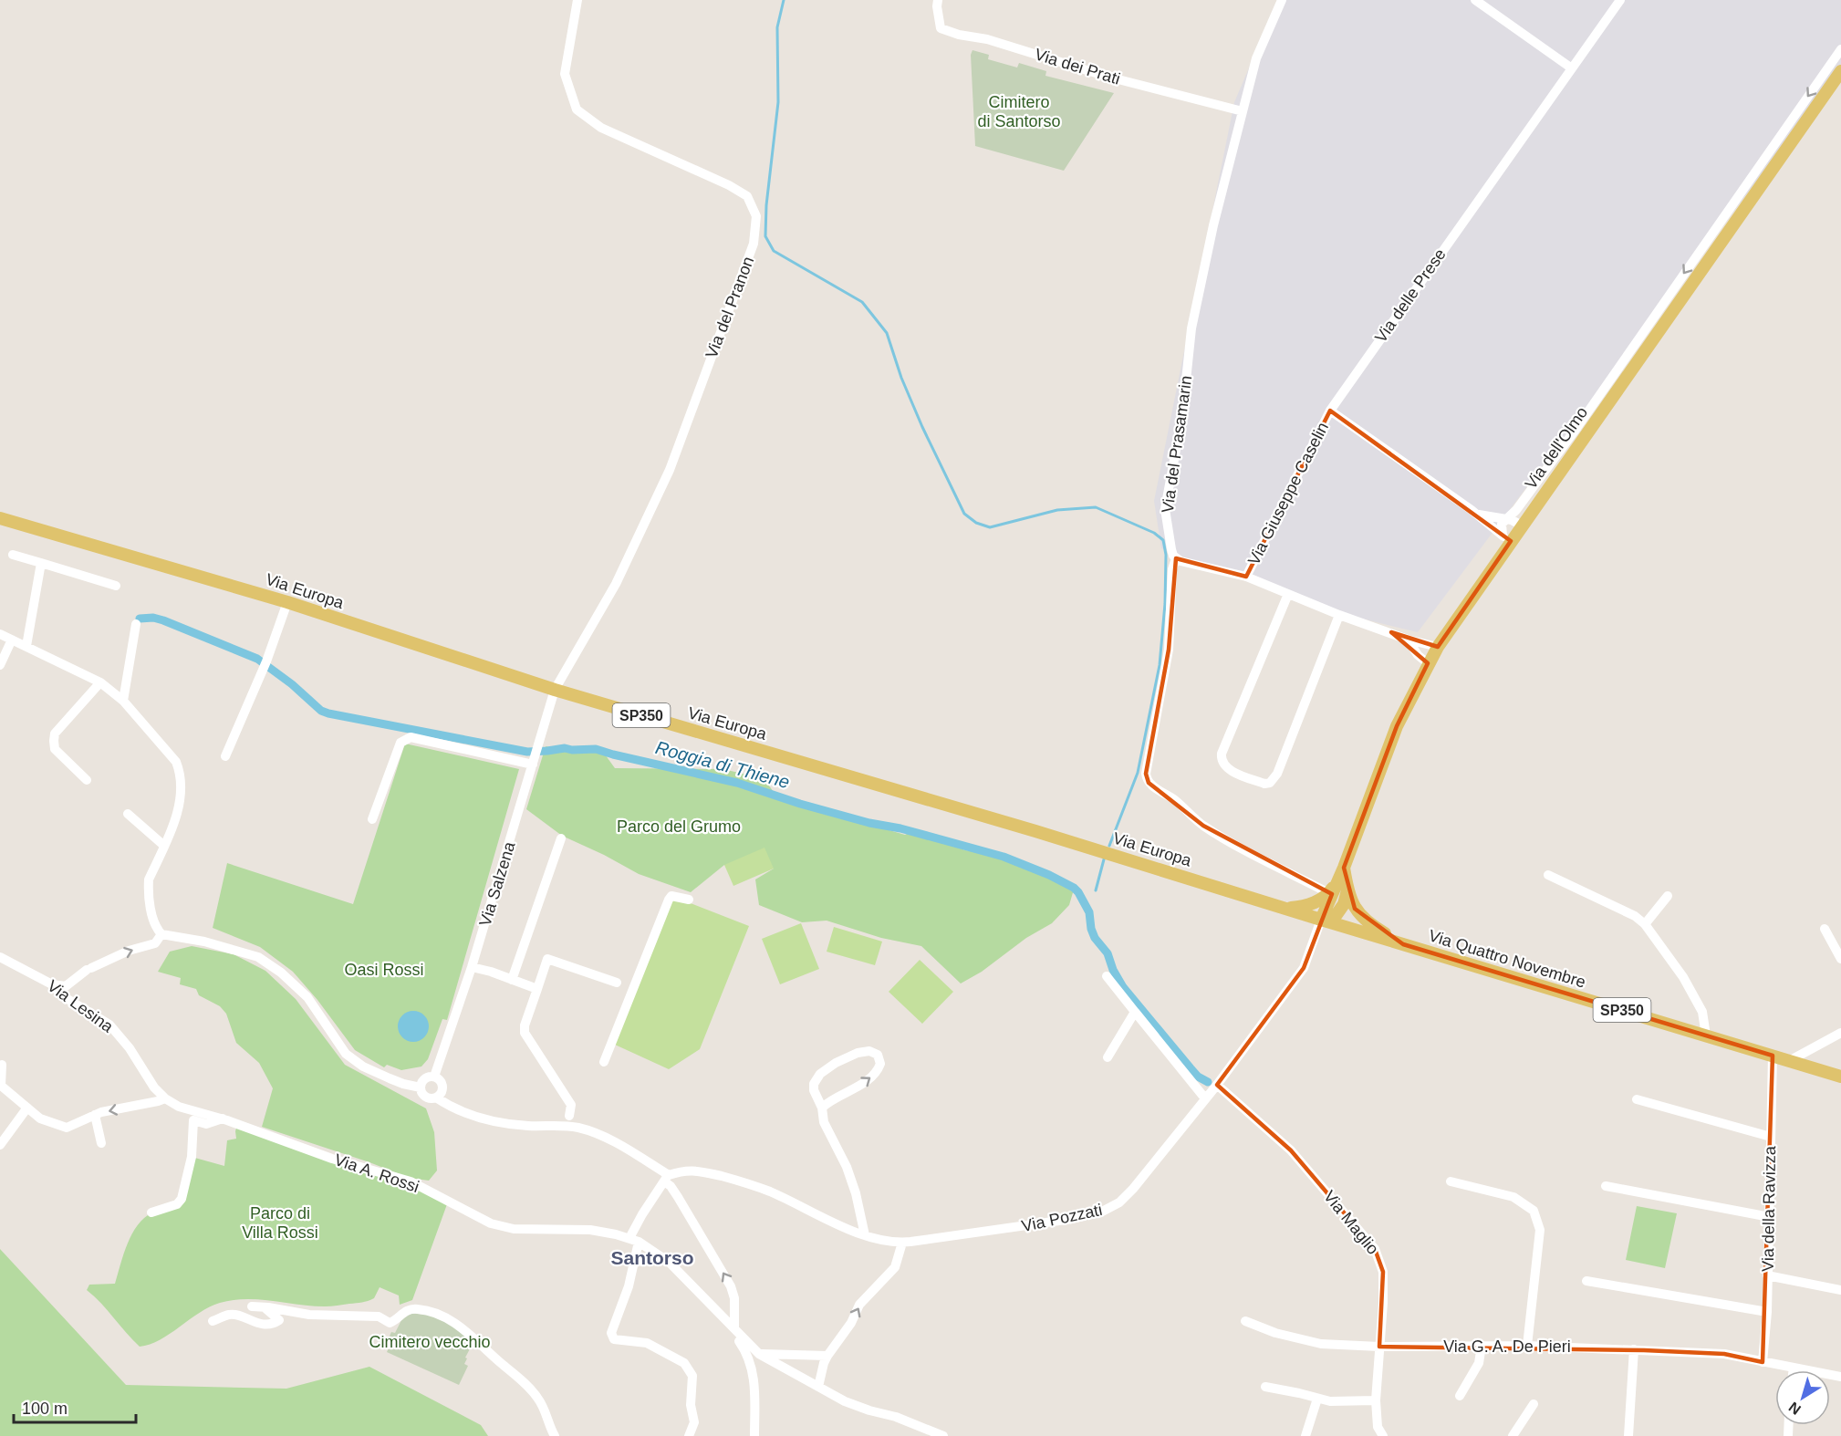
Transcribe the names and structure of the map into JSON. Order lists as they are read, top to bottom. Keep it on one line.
{"streets":{"main road":["Via dell'Olmo","Via Europa","SP350","Via Quattro Novembre"],"street":["Via dei Prati","Via delle Prese","Via del Pranon","Via del Prasamarin","Via Giuseppe Caselin","Via Salzena","Via Lesina","Via A. Rossi","Via della Ravizza","Via Pozzati","Via Maglio","Via G. A. De Pieri"]},"crossings":[["Via dei Prati","Via del Prasamarin"],["Via delle Prese","Via Giuseppe Caselin"],["Via del Pranon","Via Europa"],["Via del Pranon","Via Salzena"],["Via del Prasamarin","Via dell'Olmo"],["Via del Prasamarin","Via Giuseppe Caselin"],["Via dell'Olmo","Via Giuseppe Caselin"],["Via dell'Olmo","Via Quattro Novembre"],["Via Europa","Via Salzena"],["Via Europa","Via Quattro Novembre"],["Via Europa","Via Pozzati"],["Via Quattro Novembre","Via della Ravizza"],["Via Quattro Novembre","Via Pozzati"],["Via Lesina","Via A. Rossi"],["Via della Ravizza","Via G. A. De Pieri"],["Via Pozzati","Via Maglio"],["Via Maglio","Via G. A. De Pieri"]],"districts":["Santorso"],"water":["Roggia di Thiene"],"parks":["Cimitero di Santorso","Parco del Grumo","Oasi Rossi","Parco di Villa Rossi","Cimitero vecchio"],"scale_bar":"100 m","north":"bottom left"}
